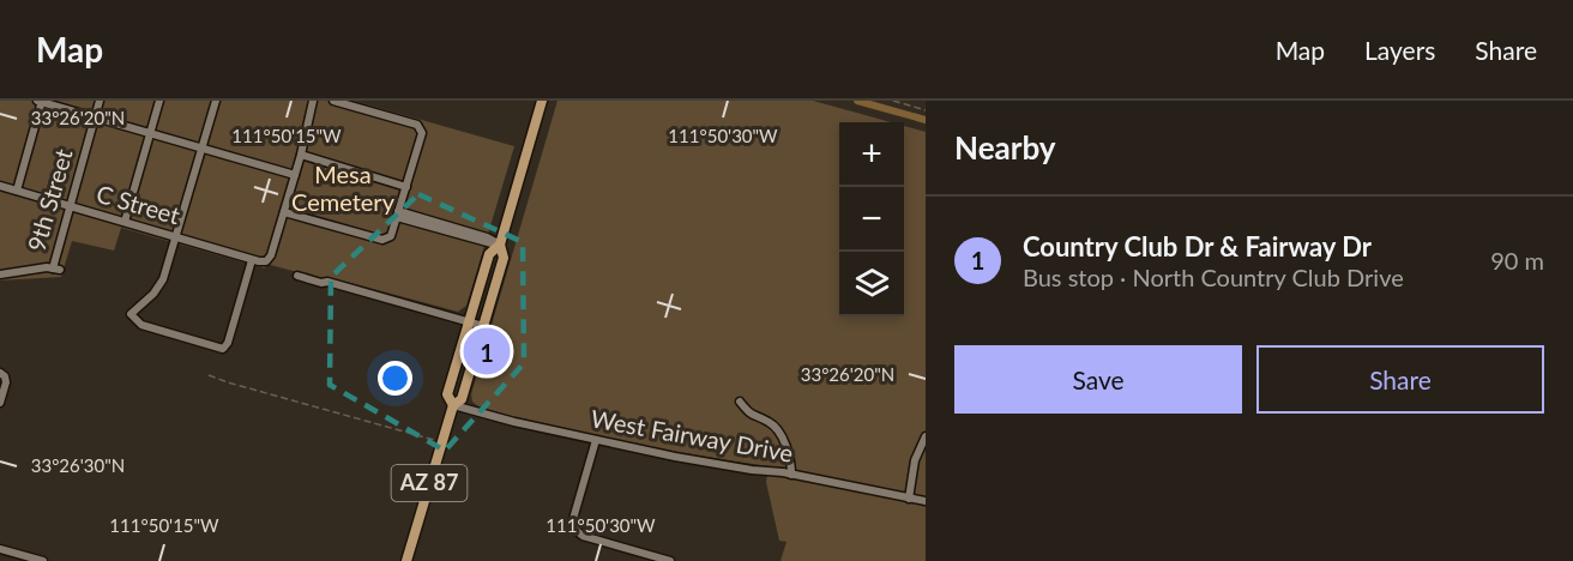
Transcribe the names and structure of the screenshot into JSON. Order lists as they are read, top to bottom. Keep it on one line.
{"streets":{"main road":["AZ 87"],"street":["9th Street","C Street","West Fairway Drive"]},"crossings":[["9th Street","C Street"],["West Fairway Drive","AZ 87"]],"parks":["Mesa Cemetery"],"page":{"header":"Map","nav":["Map","Layers","Share"],"heading":"Nearby","map_buttons":["+","−"],"list":[{"mark":"1","name":"Country Club Dr & Fairway Dr","note":"Bus stop · North Country Club Drive","value":"90 m"}],"buttons":["Save","Share"],"pins":"1"},"coordinates":["33°26'20\"N","111°50'15\"W","111°50'30\"W","33°26'30\"N"]}
